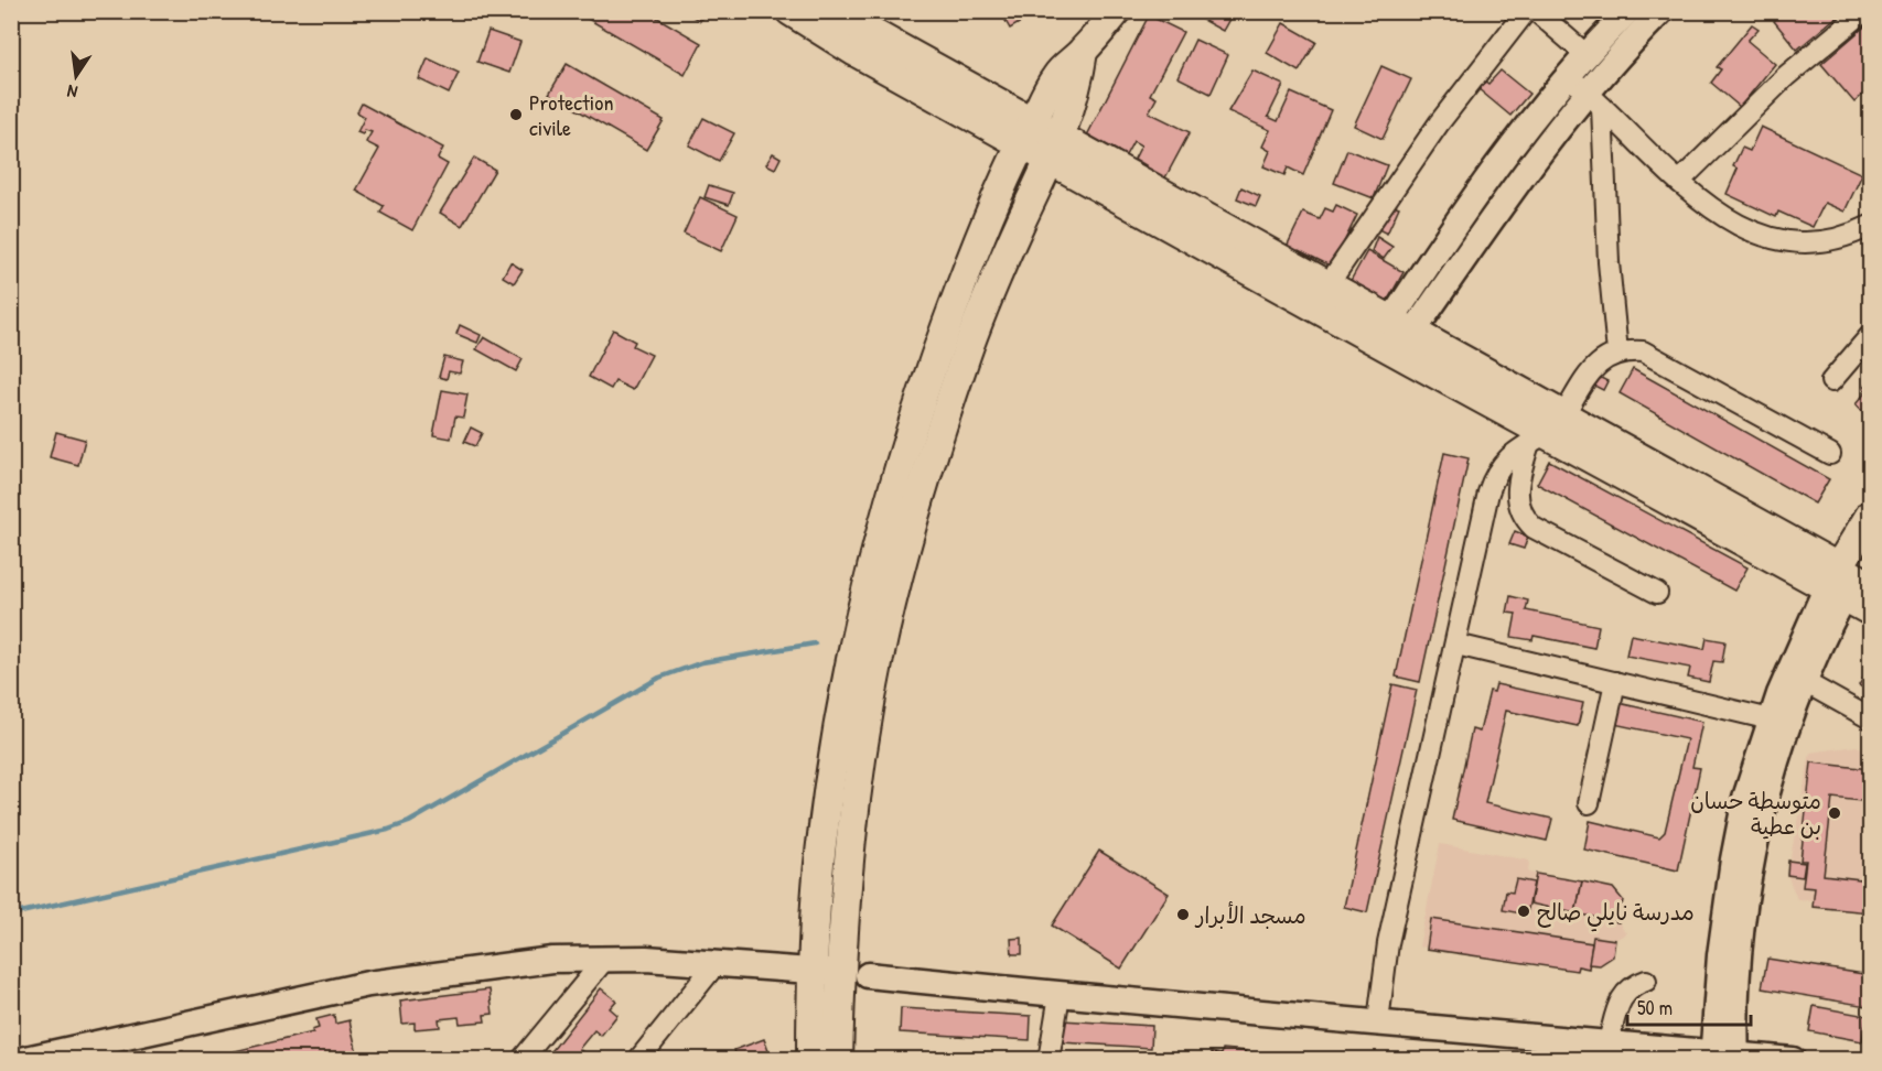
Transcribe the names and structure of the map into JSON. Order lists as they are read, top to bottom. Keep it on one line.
{"places":["Protection civile","متوسطة حسان بن عطية","مدرسة نايلي صالح","مسجد الأبرار"],"scale_bar":"50 m","north":"bottom"}
